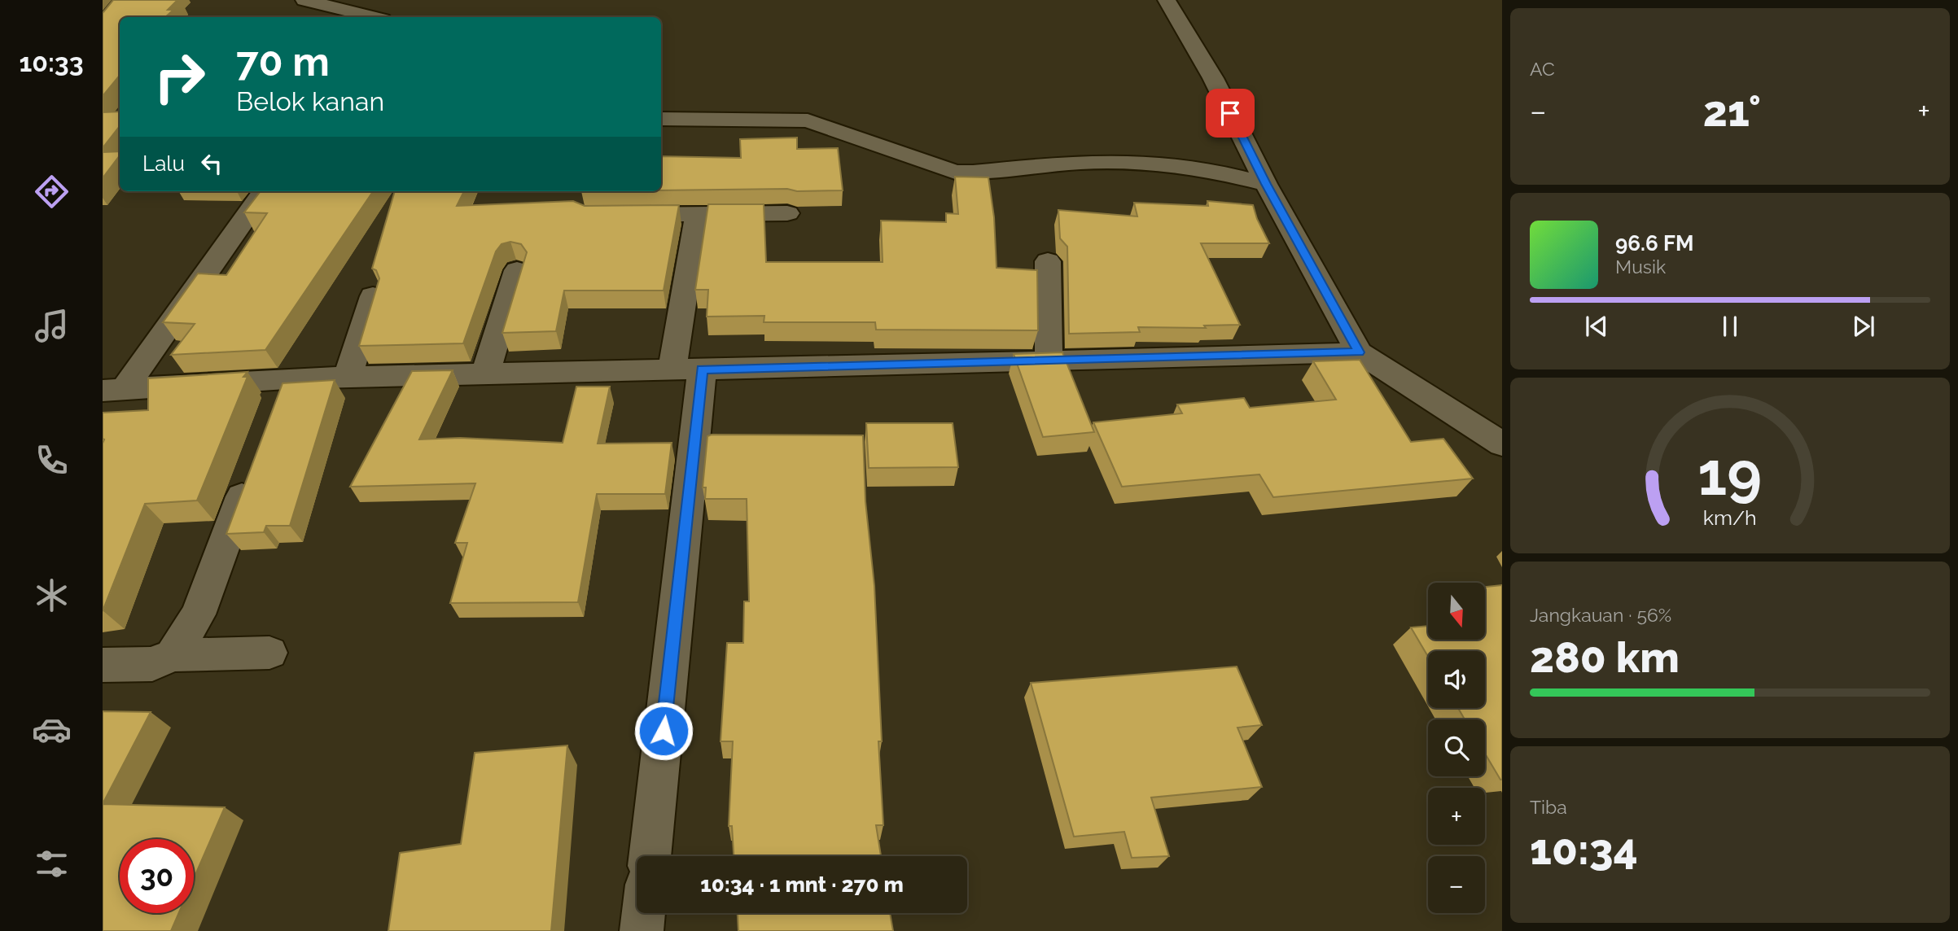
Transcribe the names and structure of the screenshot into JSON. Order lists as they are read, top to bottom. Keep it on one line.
{"north":"bottom","page":{"tabs":"10:33","tile":["AC",["Jangkauan · 56%","280 km"],["Tiba","10:34"]],"turn":["70 m","Belok kanan"],"heat":["−","21°","+"],"then":"Lalu","song":["96.6 FM","Musik"],"map_buttons":["+","−"],"limit":"30","trip":"10:34 · 1 mnt · 270 m","gauge":["19","km/h"]}}
